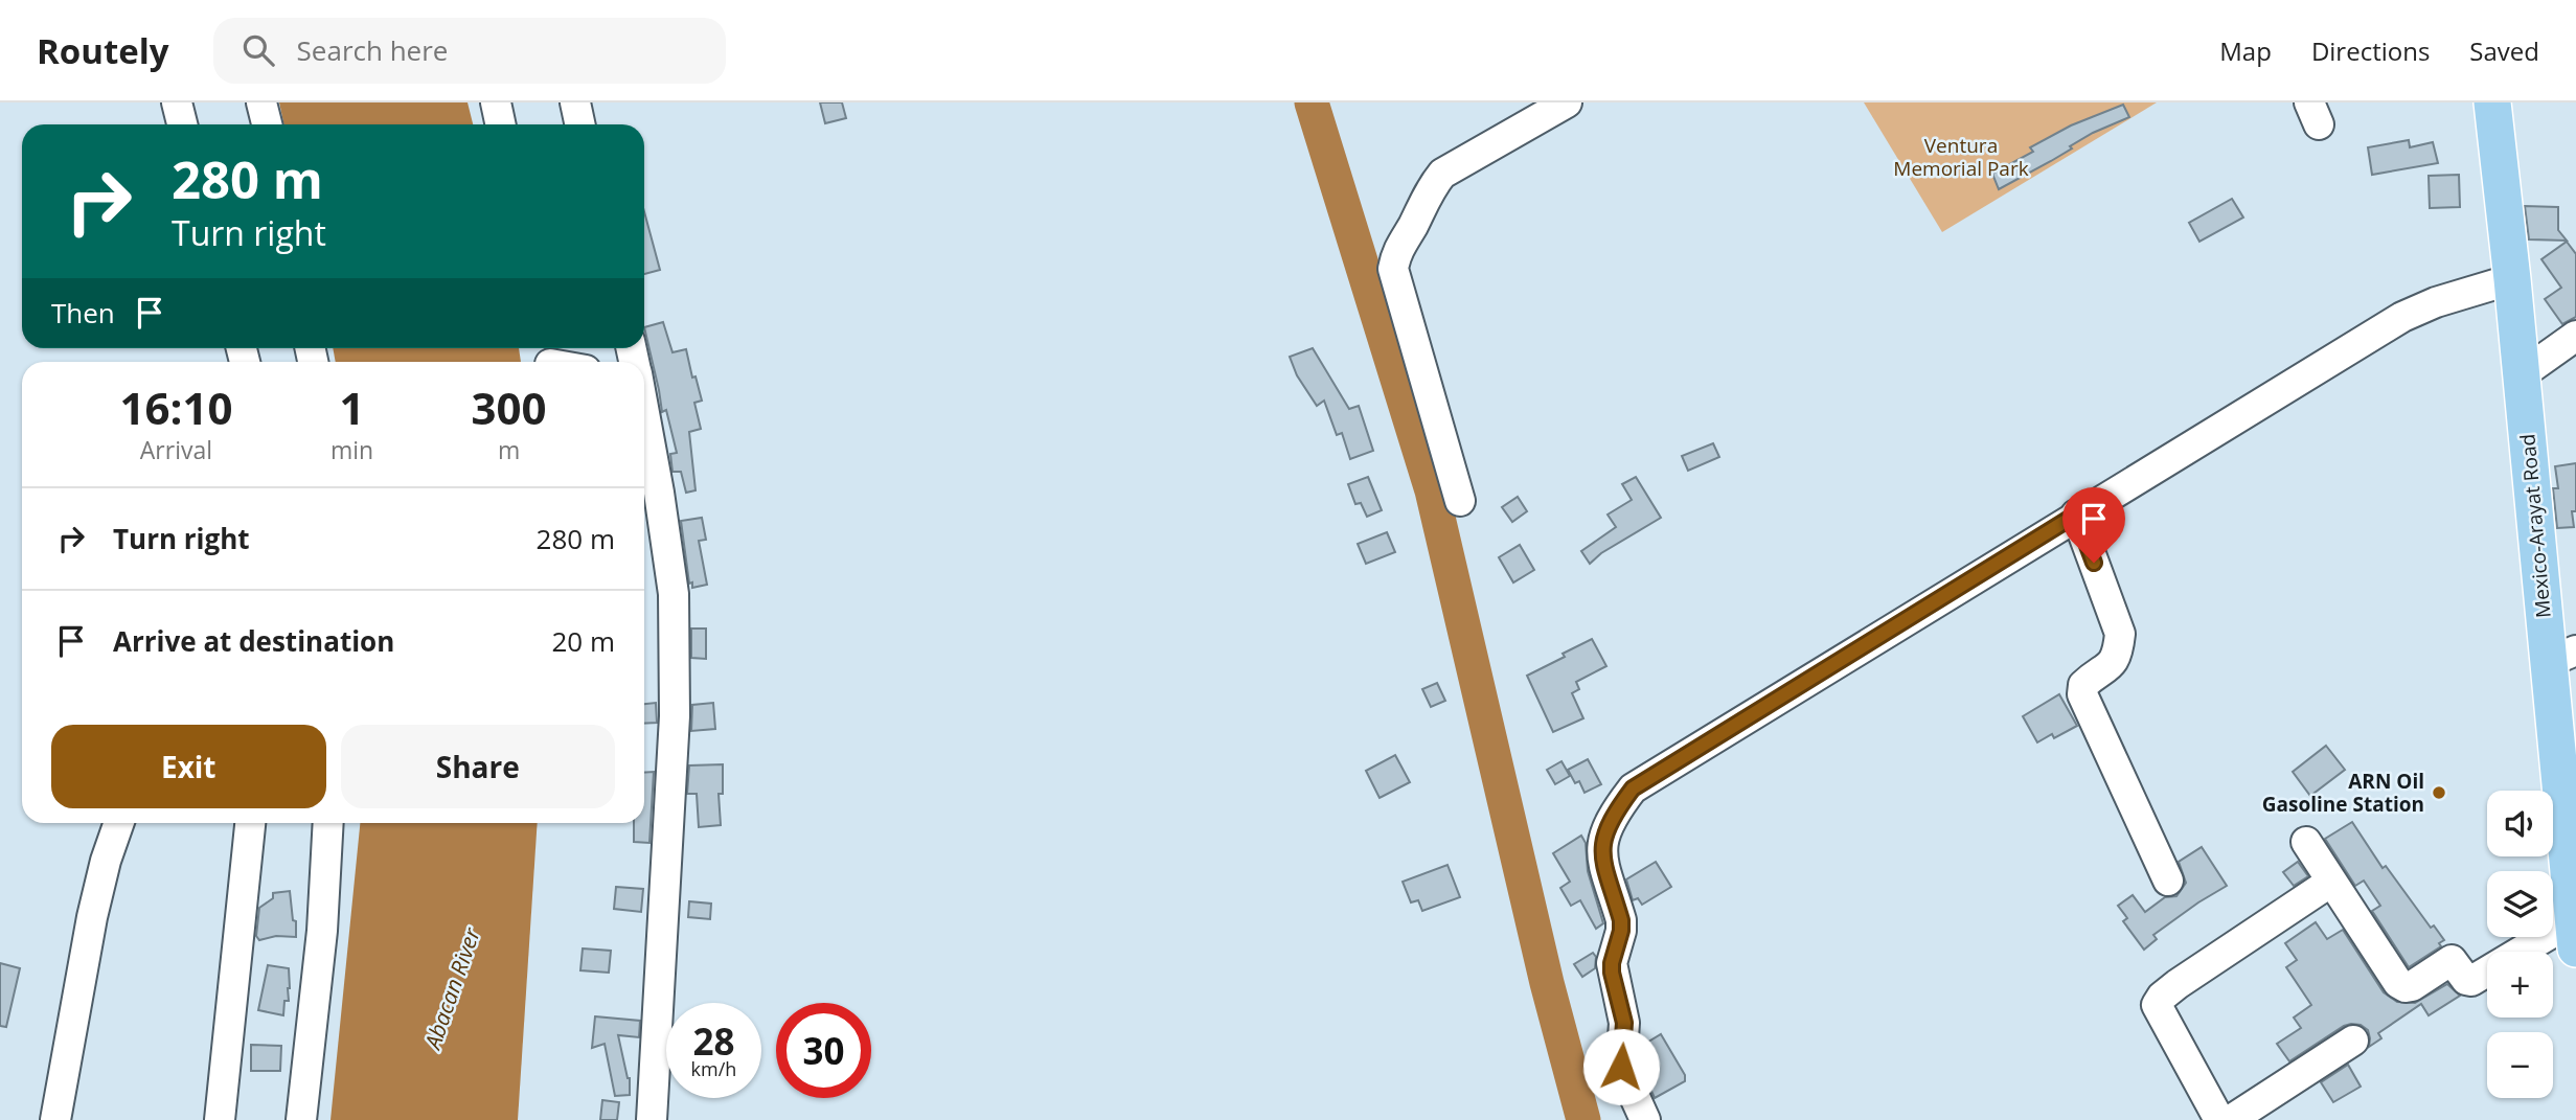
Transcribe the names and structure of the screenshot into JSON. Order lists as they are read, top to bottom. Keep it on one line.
{"streets":{"main road":["Mexico-Arayat Road"]},"water":["Abacan River"],"parks":["Ventura Memorial Park"],"places":["ARN Oil Gasoline Station"],"page":{"header":"Routely","search":"Search here","nav":["Map","Directions","Saved"],"turn":["280 m","Turn right"],"then":"Then","eta":["16:10","Arrival","1","min","300","m"],"list":[{"name":"Turn right","value":"280 m"},{"name":"Arrive at destination","value":"20 m"}],"buttons":["Exit","Share"],"map_buttons":["+","−"],"speed":"28 km/h","limit":"30"}}
